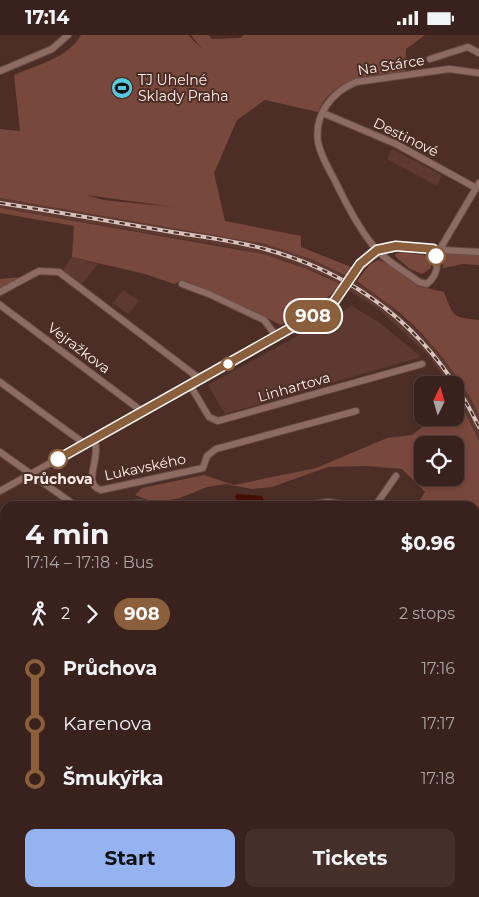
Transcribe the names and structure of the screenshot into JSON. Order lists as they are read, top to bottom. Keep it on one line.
{"streets":{"street":["Na Stárce","Destinové","Vejražkova","Linhartova","Lukavského"]},"crossings":[["Na Stárce","Destinové"]],"places":{"sports":["TJ Uhelné Sklady Praha"],"other":["Průchova"]},"lines":["bus line 908"],"north":"top","page":{"status":"17:14","on_map":"908","heading":["4 min","17:14 – 17:18 · Bus","$0.96"],"legs":["2","908","2 stops"],"list":[{"name":"Průchova","value":"17:16"},{"name":"Karenova","value":"17:17"},{"name":"Šmukýřka","value":"17:18"}],"buttons":["Start","Tickets"]}}
